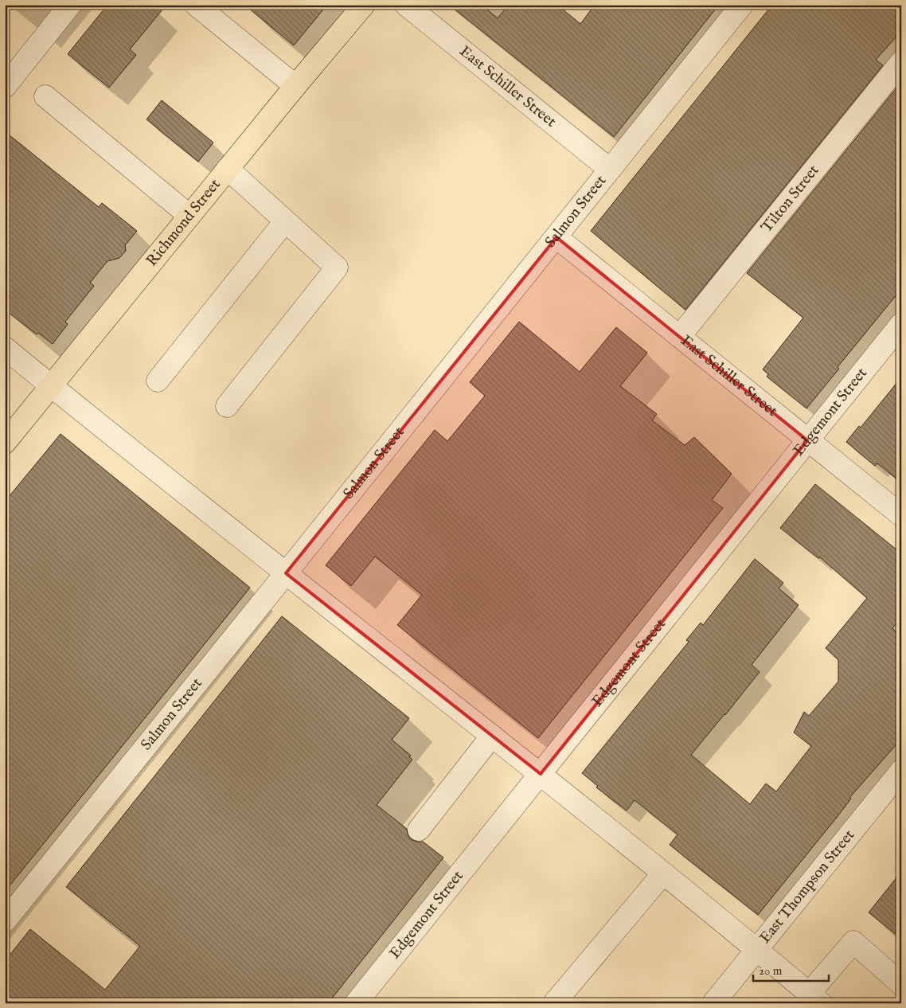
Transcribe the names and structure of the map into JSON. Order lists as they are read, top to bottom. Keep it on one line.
{"streets":{"main road":["Richmond Street"],"street":["East Schiller Street","Tilton Street","Salmon Street","Edgemont Street","East Thompson Street"]},"crossings":[["East Schiller Street","Tilton Street"],["East Schiller Street","Salmon Street"],["East Schiller Street","Edgemont Street"]],"scale_bar":"20 m"}
